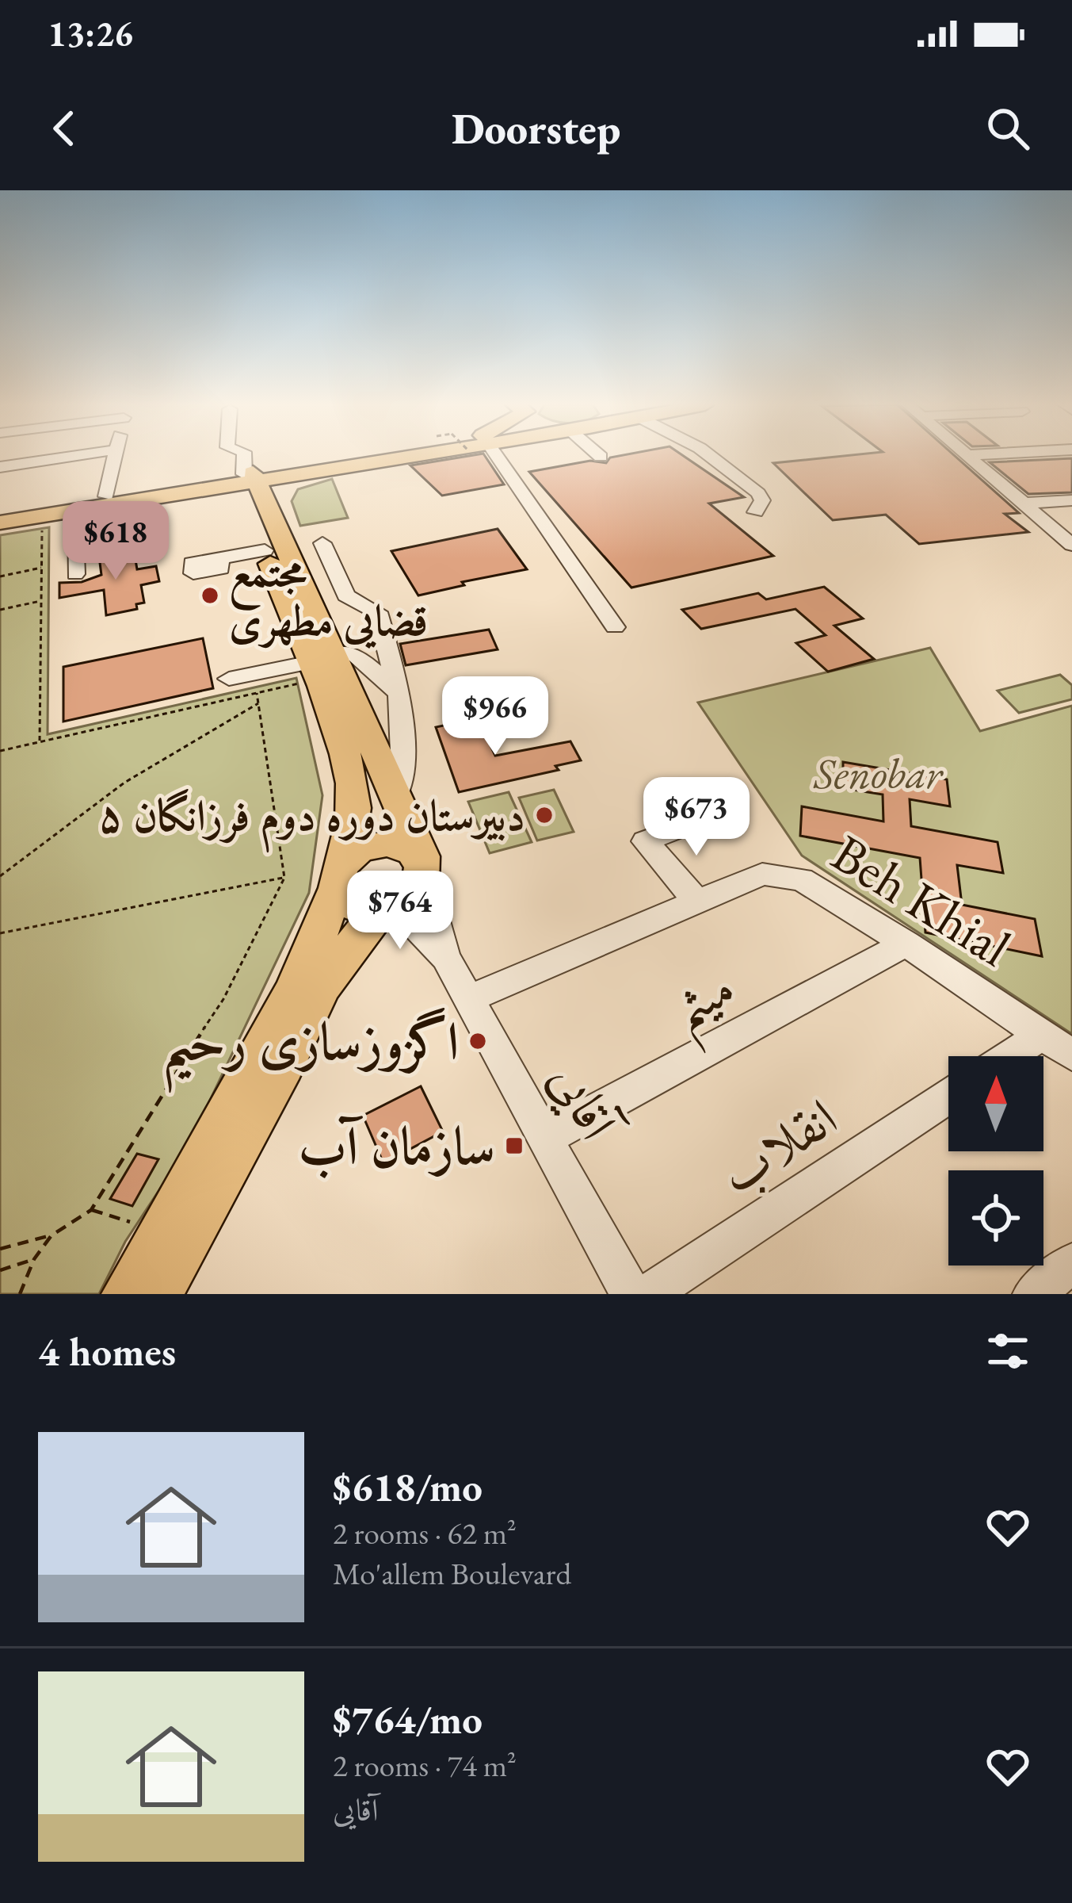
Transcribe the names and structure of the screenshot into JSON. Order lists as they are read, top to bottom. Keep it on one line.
{"streets":{"main road":["آقایی"],"street":["Beh Khial","میثم","انقلاب"]},"crossings":[["Beh Khial","میثم"],["میثم","آقایی"]],"parks":["Senobar"],"places":{"other":["مجتمع قضایی مطهری","دبیرستان دوره دوم فرزانگان ۵","اگزوزسازی رحیم"],"transit":["سازمان آب"]},"north":"top","page":{"status":"13:26","header":"Doorstep","price":["$618","$966","$673","$764"],"heading":"4 homes","list":[{"name":"$618/mo","note":"2 rooms · 62 m² · Mo'allem Boulevard"},{"name":"$764/mo","note":"2 rooms · 74 m² · آقایی"}]}}
